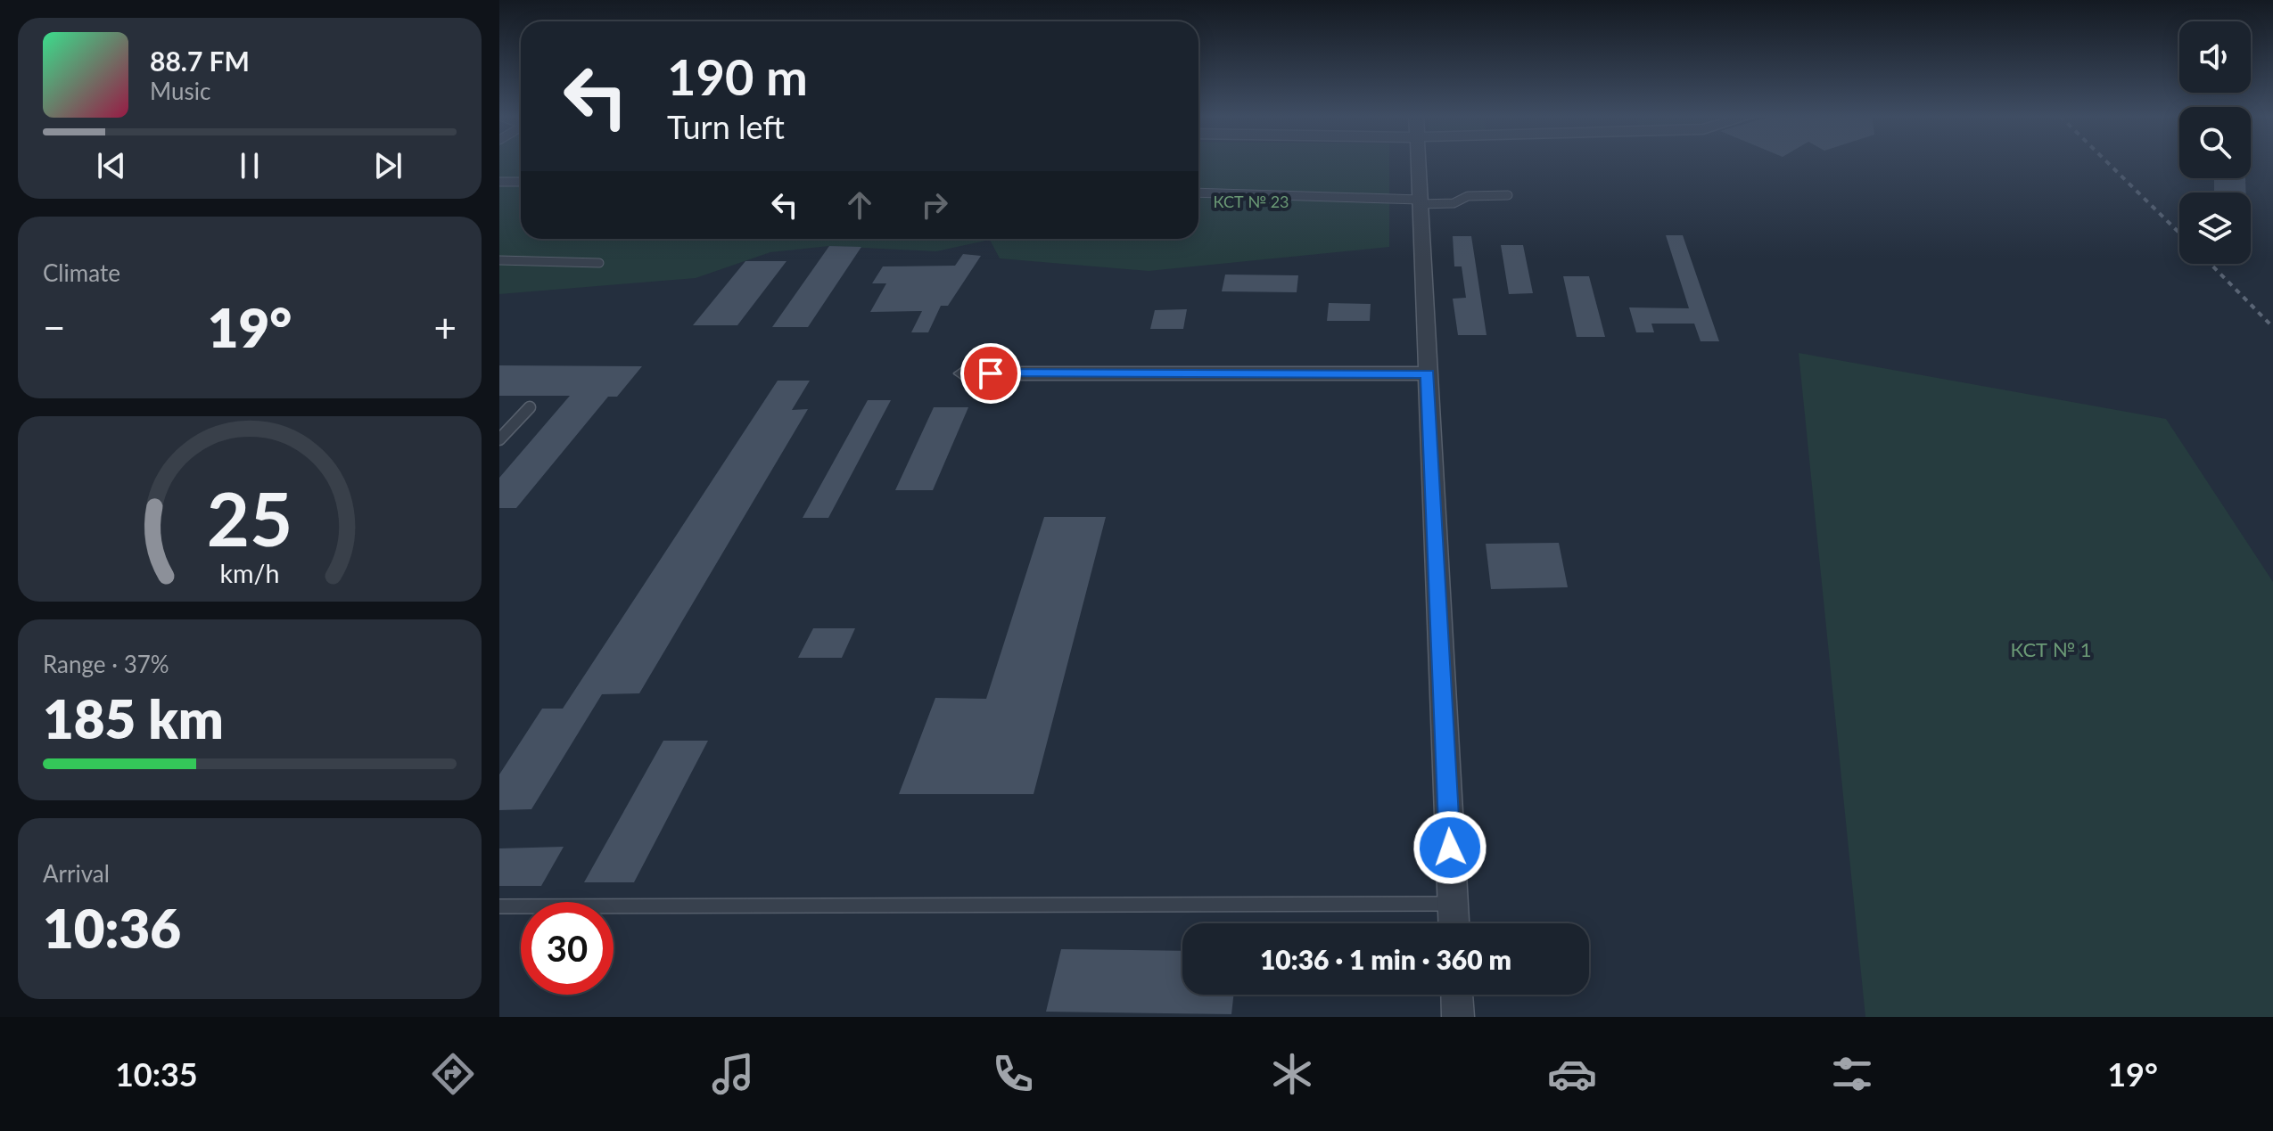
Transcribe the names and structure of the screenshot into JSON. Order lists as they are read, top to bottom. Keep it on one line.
{"parks":["КСТ № 23","КСТ № 1"],"page":{"turn":["190 m","Turn left"],"song":["88.7 FM","Music"],"tile":["Climate",["Range · 37%","185 km"],["Arrival","10:36"]],"heat":["−","19°","+"],"limit":"30","trip":"10:36 · 1 min · 360 m","tabs":["10:35","19°"],"gauge":["25","km/h"]}}
